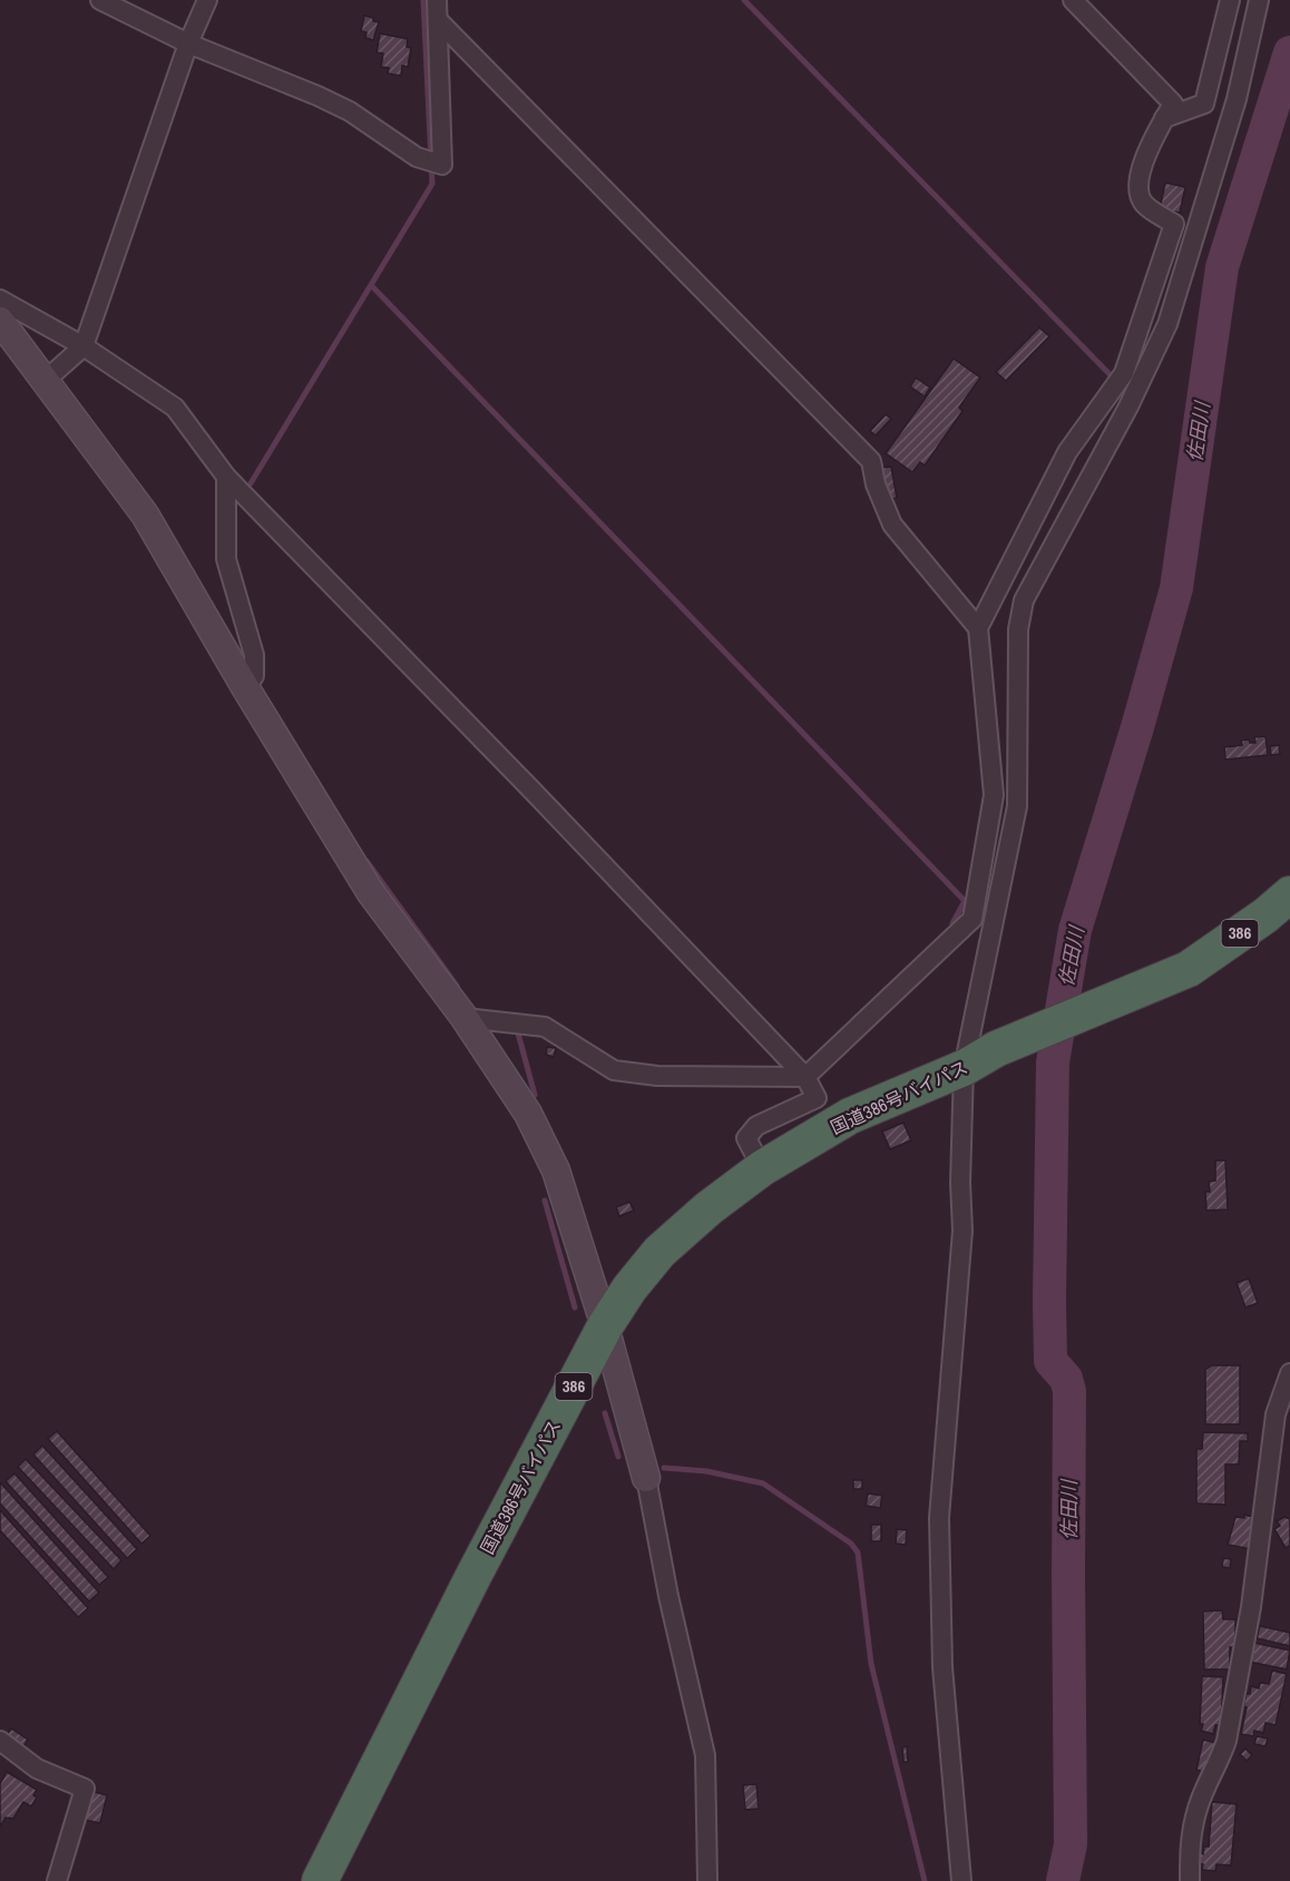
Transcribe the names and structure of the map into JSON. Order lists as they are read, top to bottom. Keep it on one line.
{"streets":{"highway":["386","国道386号バイパス"]},"water":["佐田川"]}
